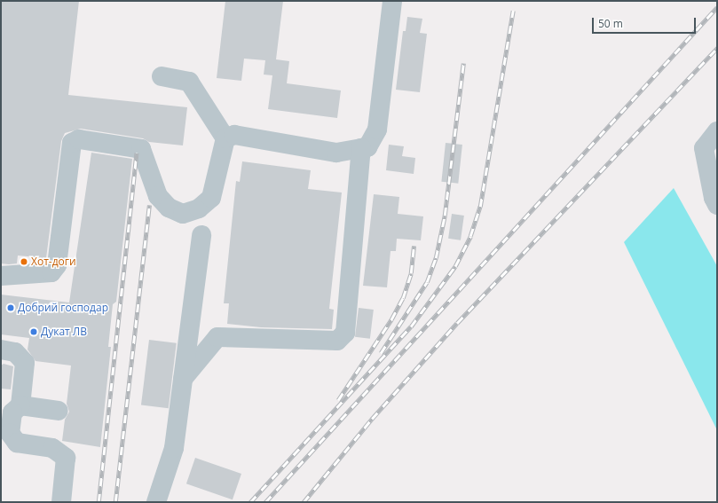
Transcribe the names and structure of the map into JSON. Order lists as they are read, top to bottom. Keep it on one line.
{"places":["Хот-доги","Добрий господар","Дукат ЛВ"],"scale_bar":"50 m"}
